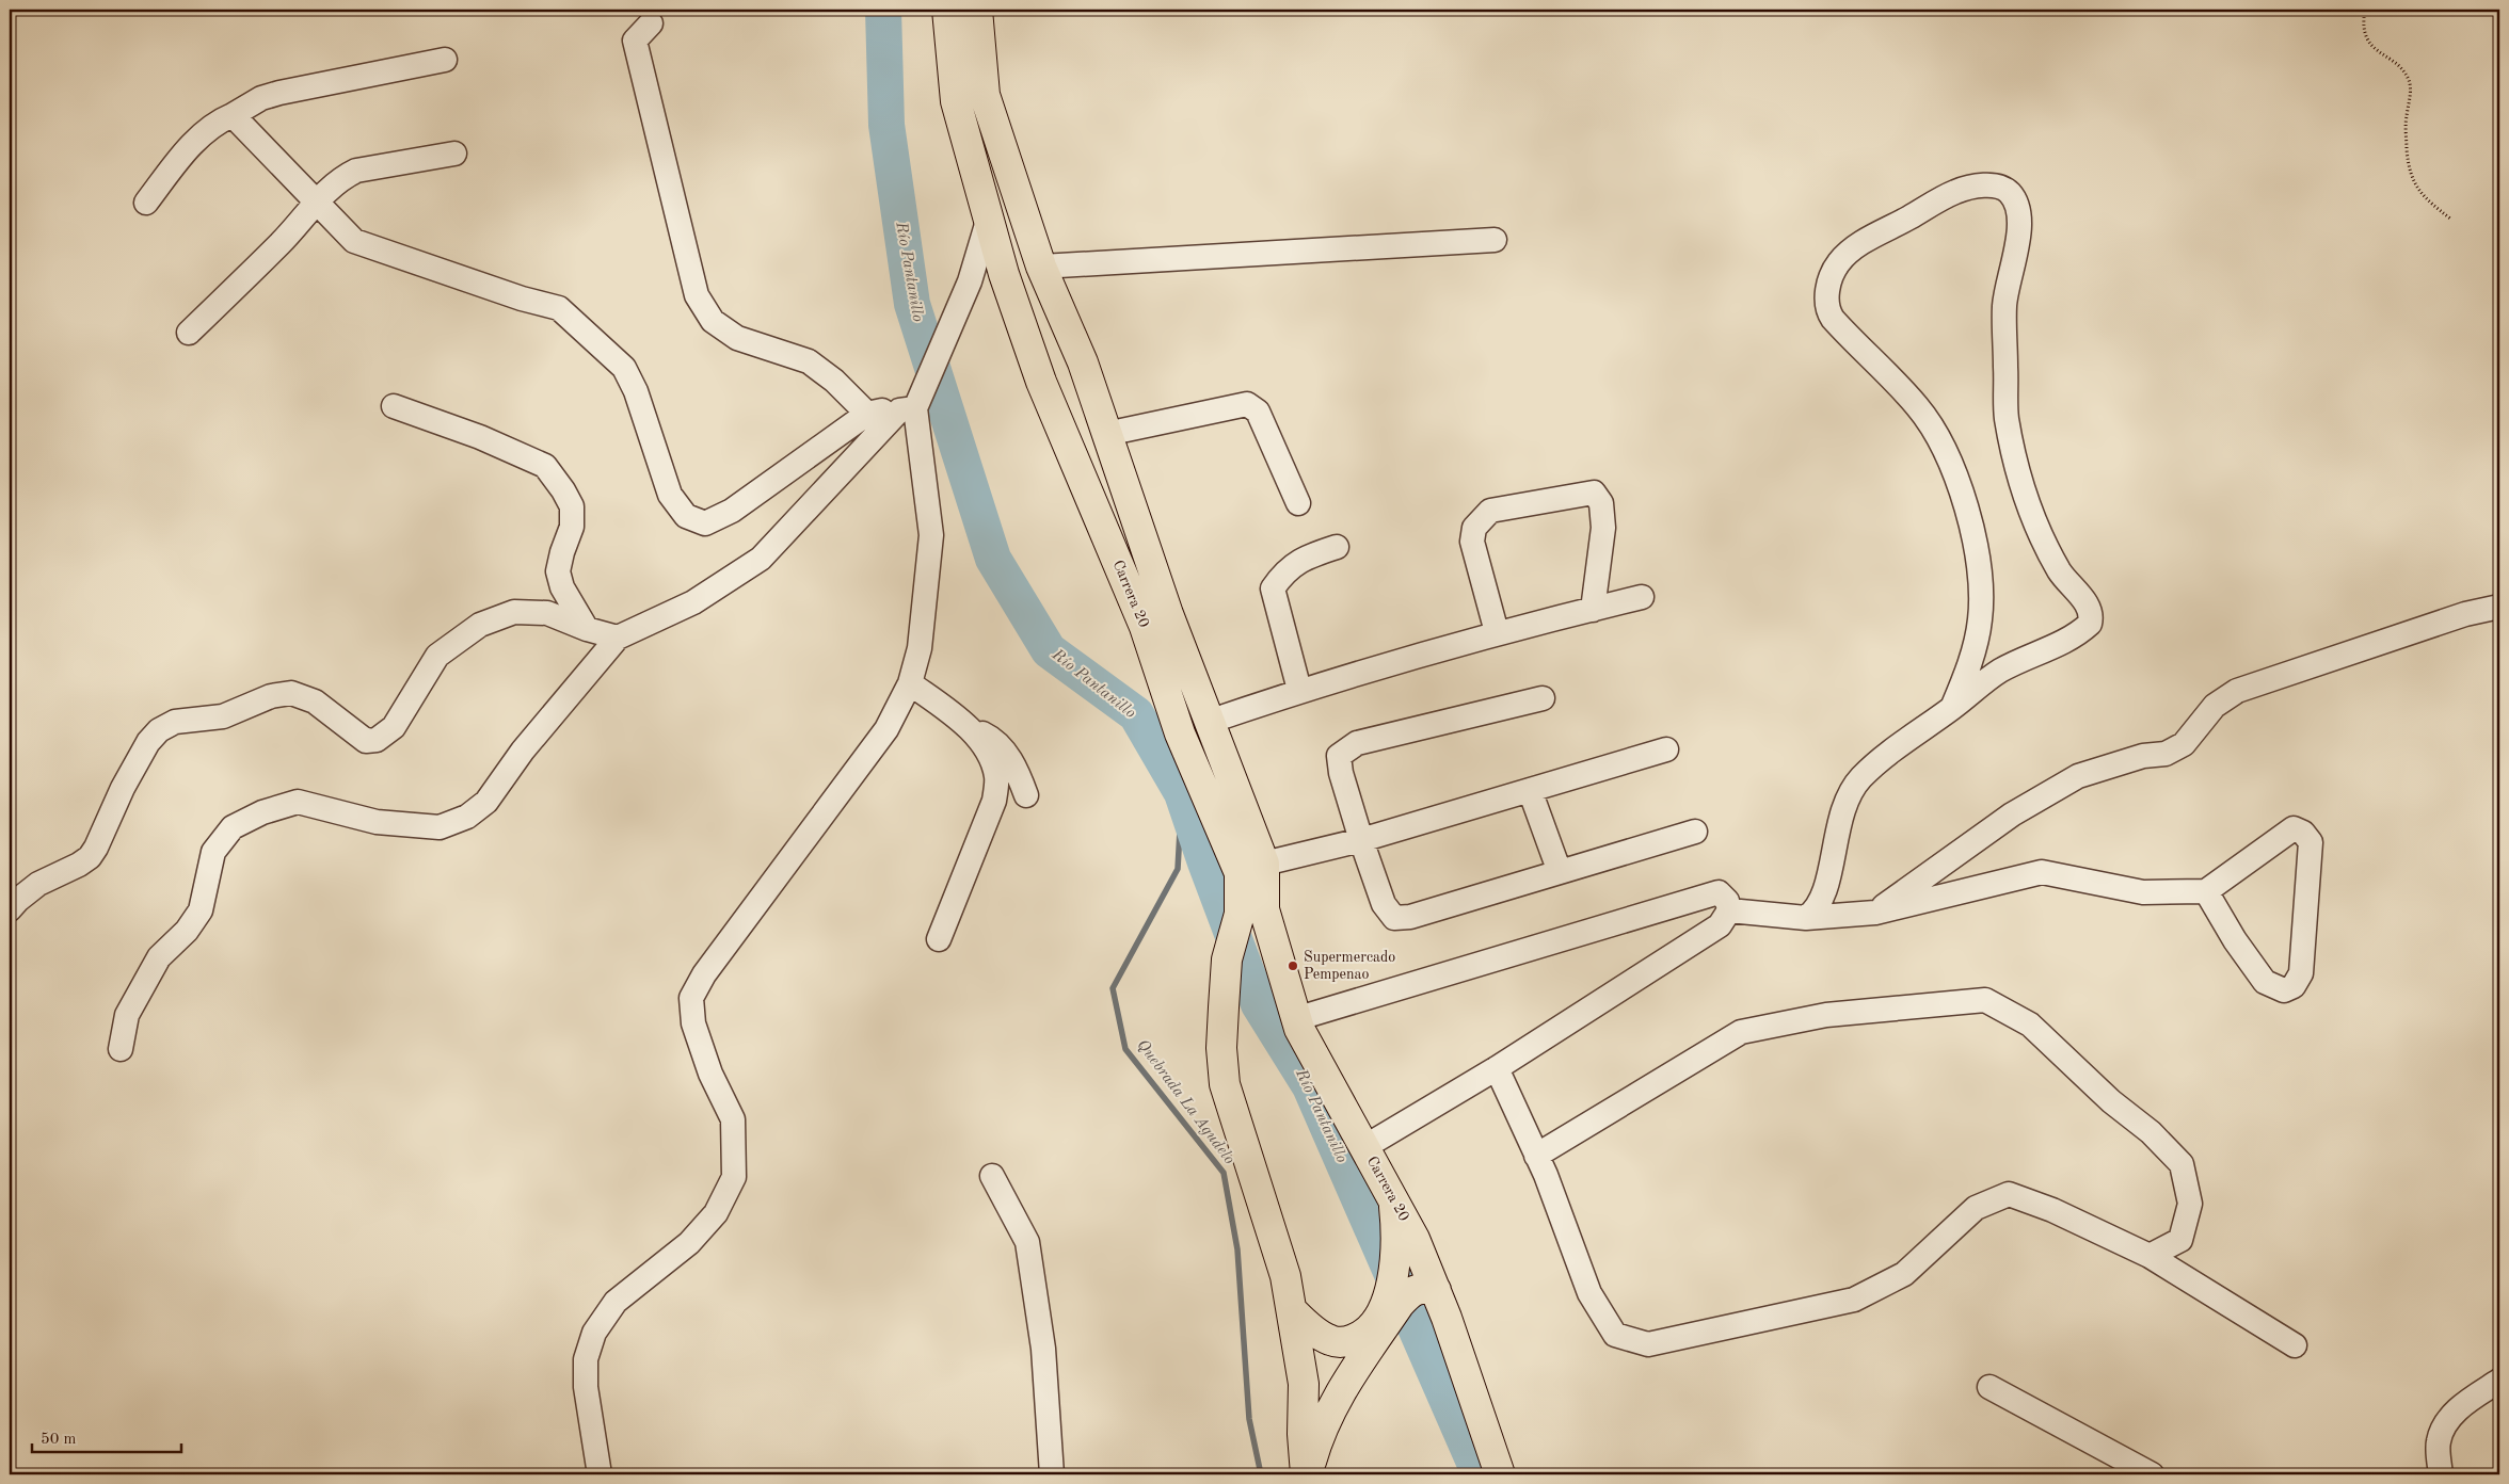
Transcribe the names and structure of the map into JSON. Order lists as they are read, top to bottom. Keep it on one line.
{"streets":{"main road":["Carrera 20"]},"water":["Río Pantanillo","Quebrada La Agudelo"],"places":["Supermercado Pempenao"],"scale_bar":"50 m"}
